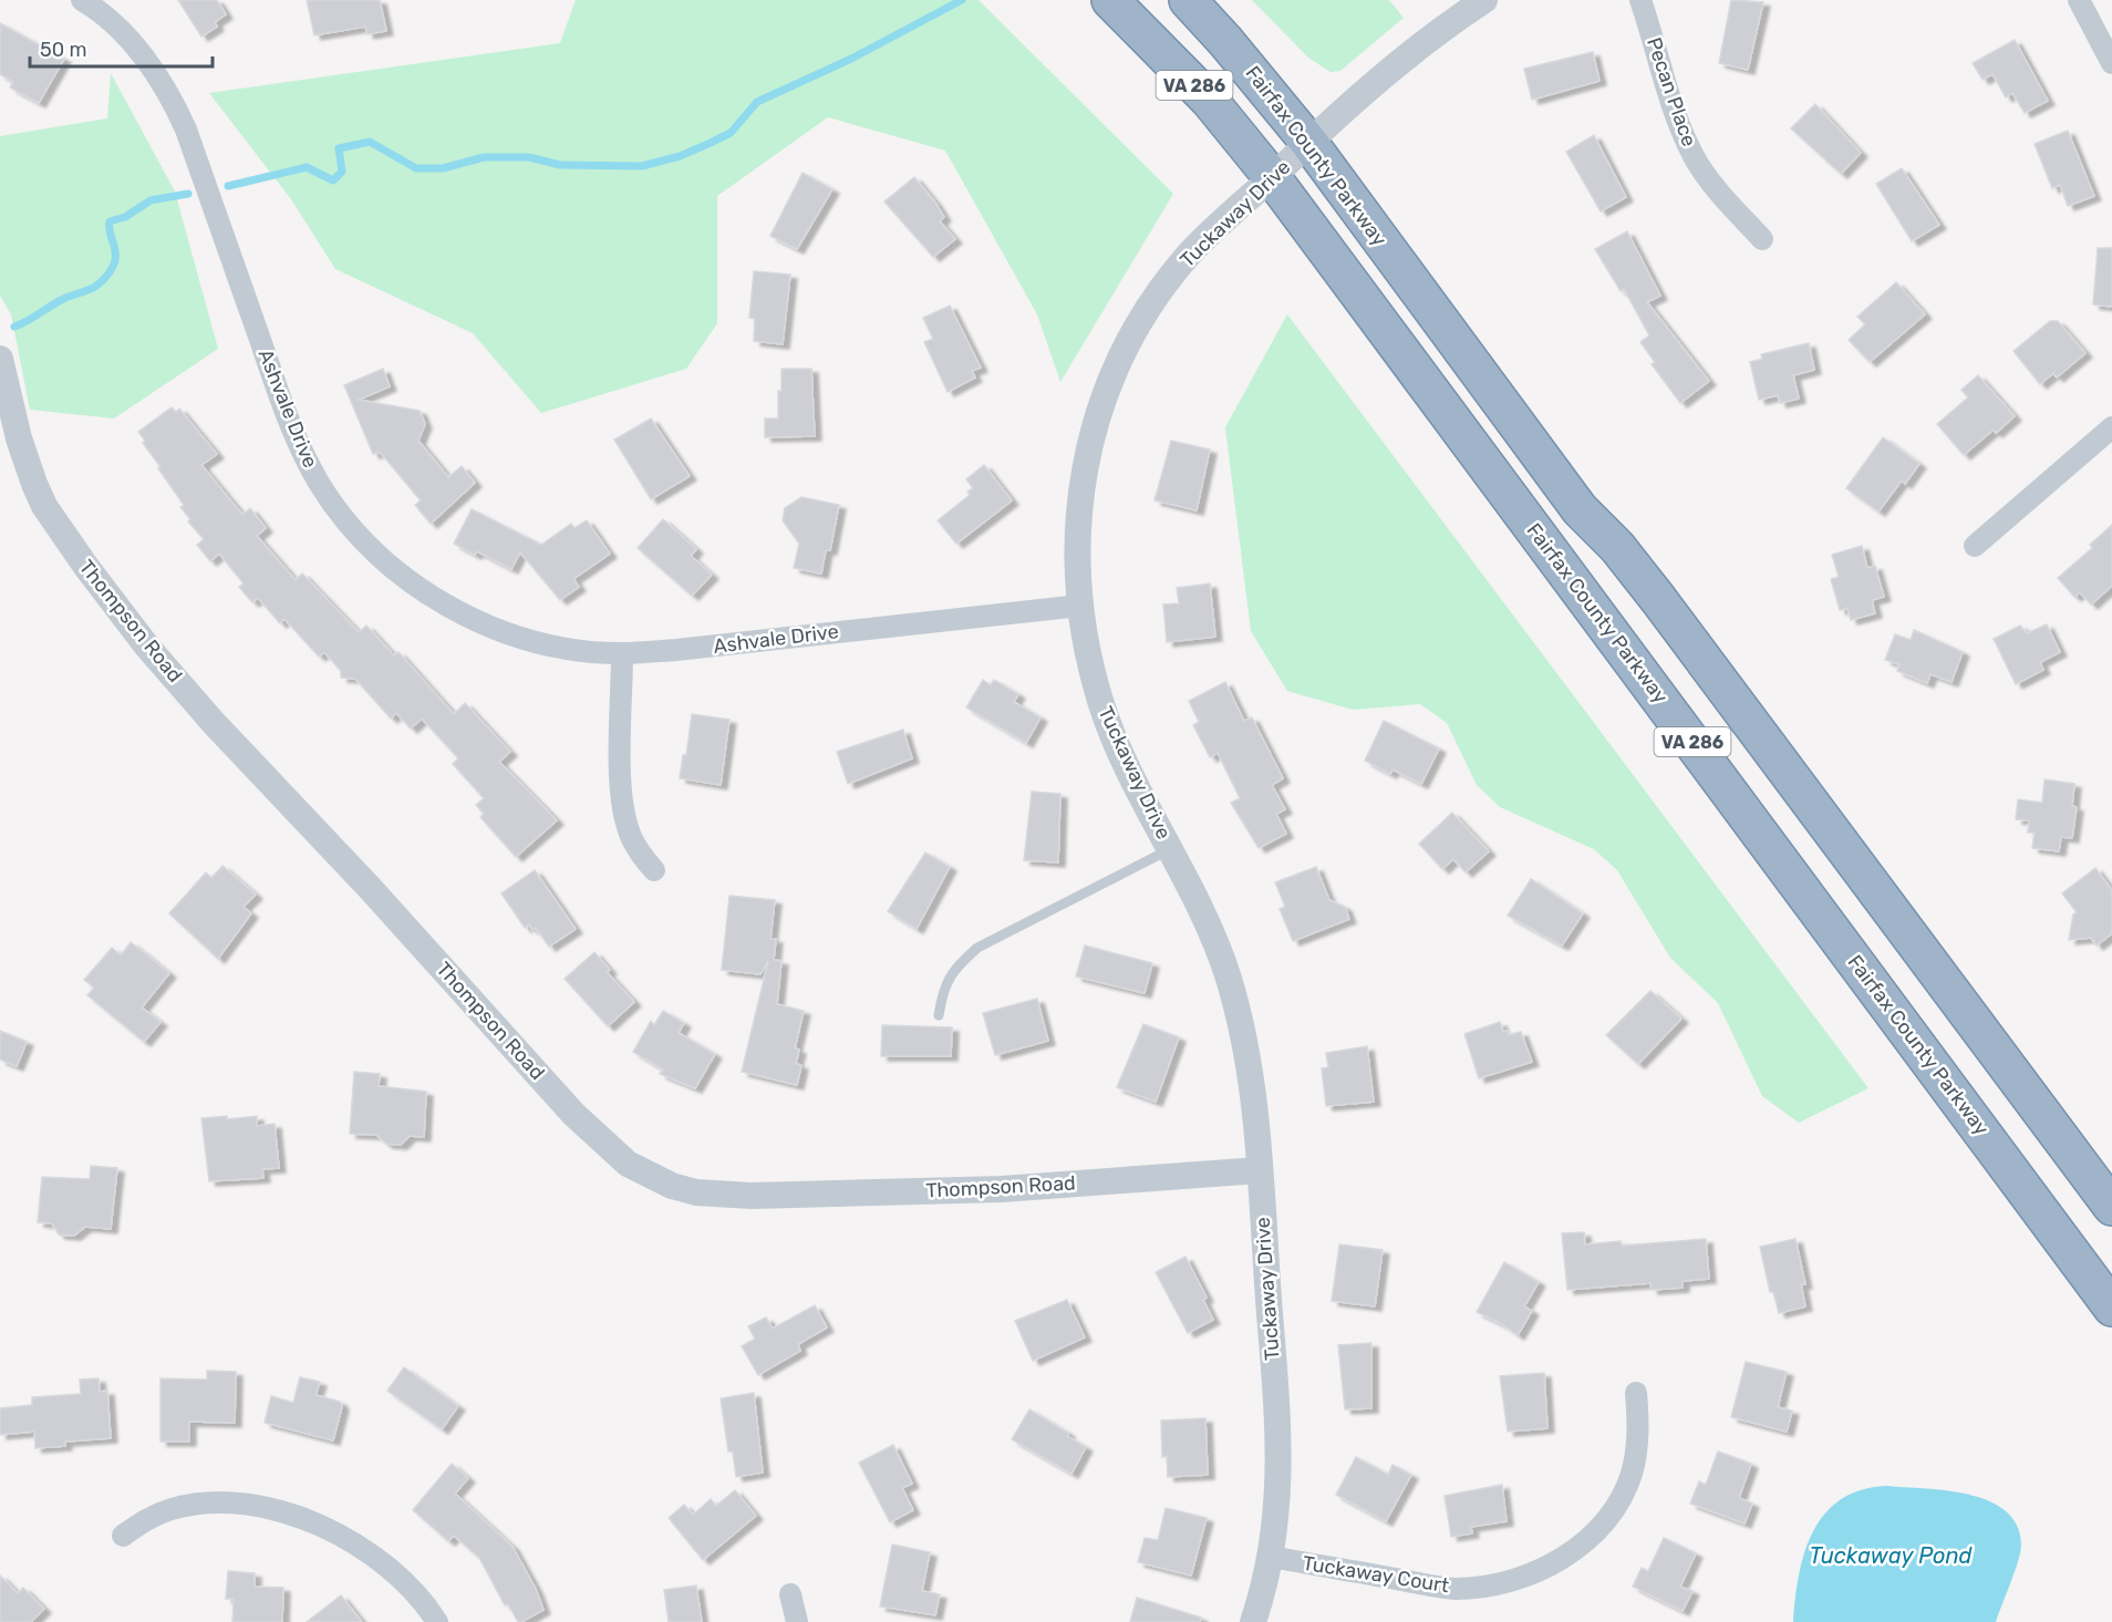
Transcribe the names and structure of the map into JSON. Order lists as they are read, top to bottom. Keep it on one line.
{"streets":{"highway":["VA 286","Fairfax County Parkway"],"street":["Pecan Place","Tuckaway Drive","Ashvale Drive","Thompson Road","Tuckaway Court"]},"crossings":[["Fairfax County Parkway","Tuckaway Drive"],["Tuckaway Drive","Ashvale Drive"],["Tuckaway Drive","Thompson Road"],["Tuckaway Drive","Tuckaway Court"]],"water":["Tuckaway Pond"],"scale_bar":"50 m"}
